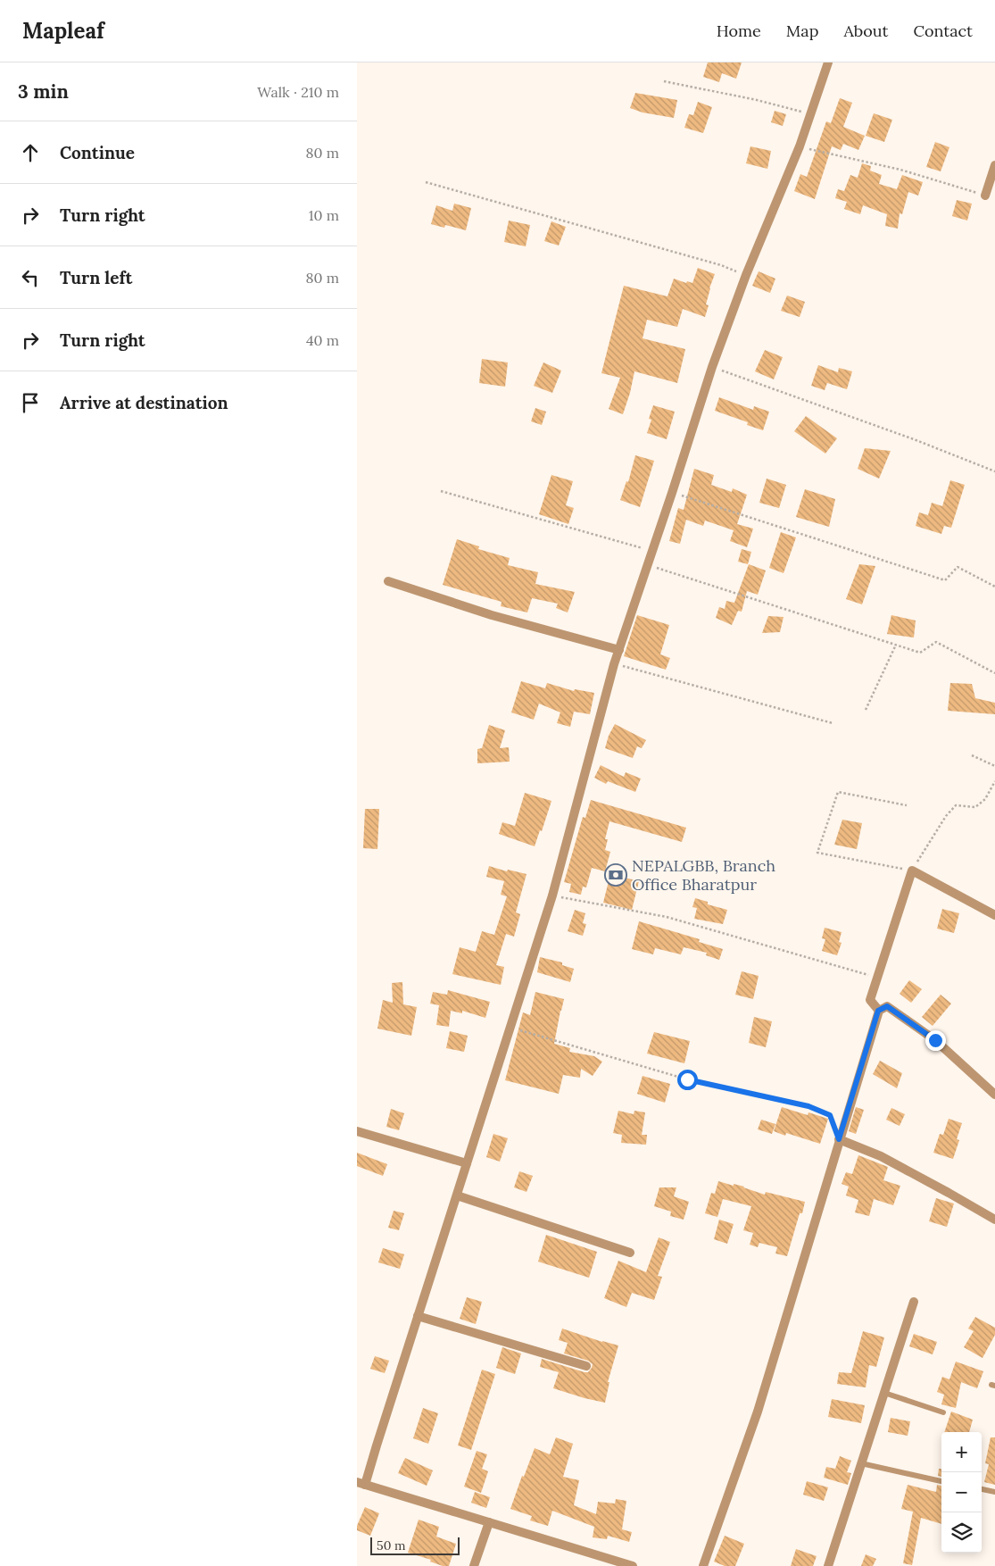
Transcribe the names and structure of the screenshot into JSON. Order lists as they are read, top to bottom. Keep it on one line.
{"places":{"bank":["NEPALGBB, Branch Office Bharatpur"]},"scale_bar":"50 m","page":{"header":"Mapleaf","nav":["Home","Map","About","Contact"],"heading":["3 min","Walk · 210 m"],"list":[["Continue","80 m"],["Turn right","10 m"],["Turn left","80 m"],["Turn right","40 m"],"Arrive at destination"],"map_buttons":["+","−"],"scale":"50 m"}}
